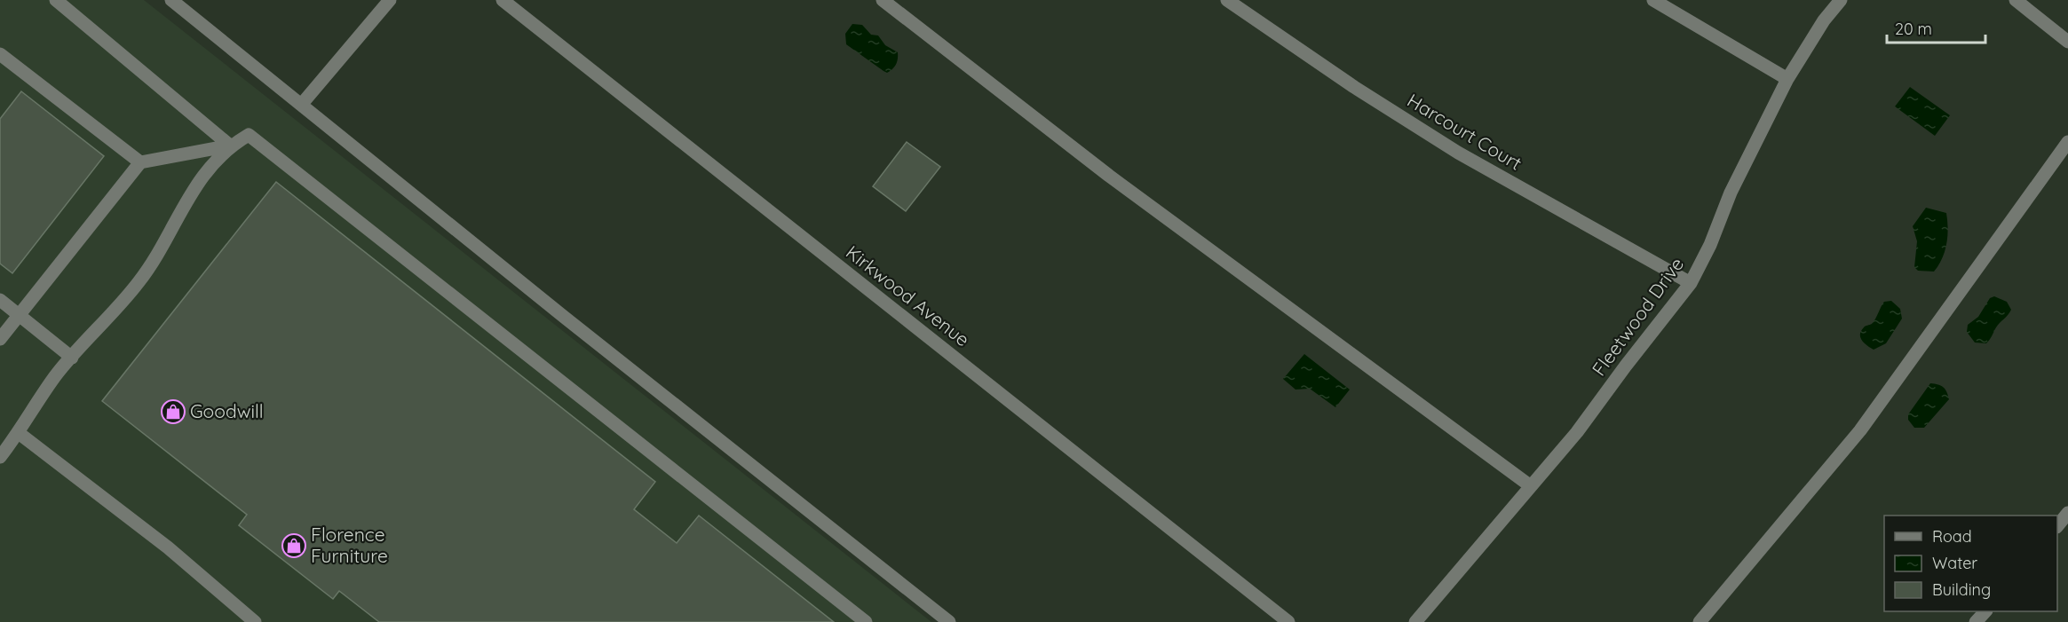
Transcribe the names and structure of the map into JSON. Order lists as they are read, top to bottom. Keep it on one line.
{"streets":{"street":["Harcourt Court","Kirkwood Avenue","Fleetwood Drive"]},"crossings":[["Harcourt Court","Fleetwood Drive"]],"places":{"shop":["Goodwill","Florence Furniture"]},"legend":["Road","Water","Building"],"scale_bar":"20 m"}
